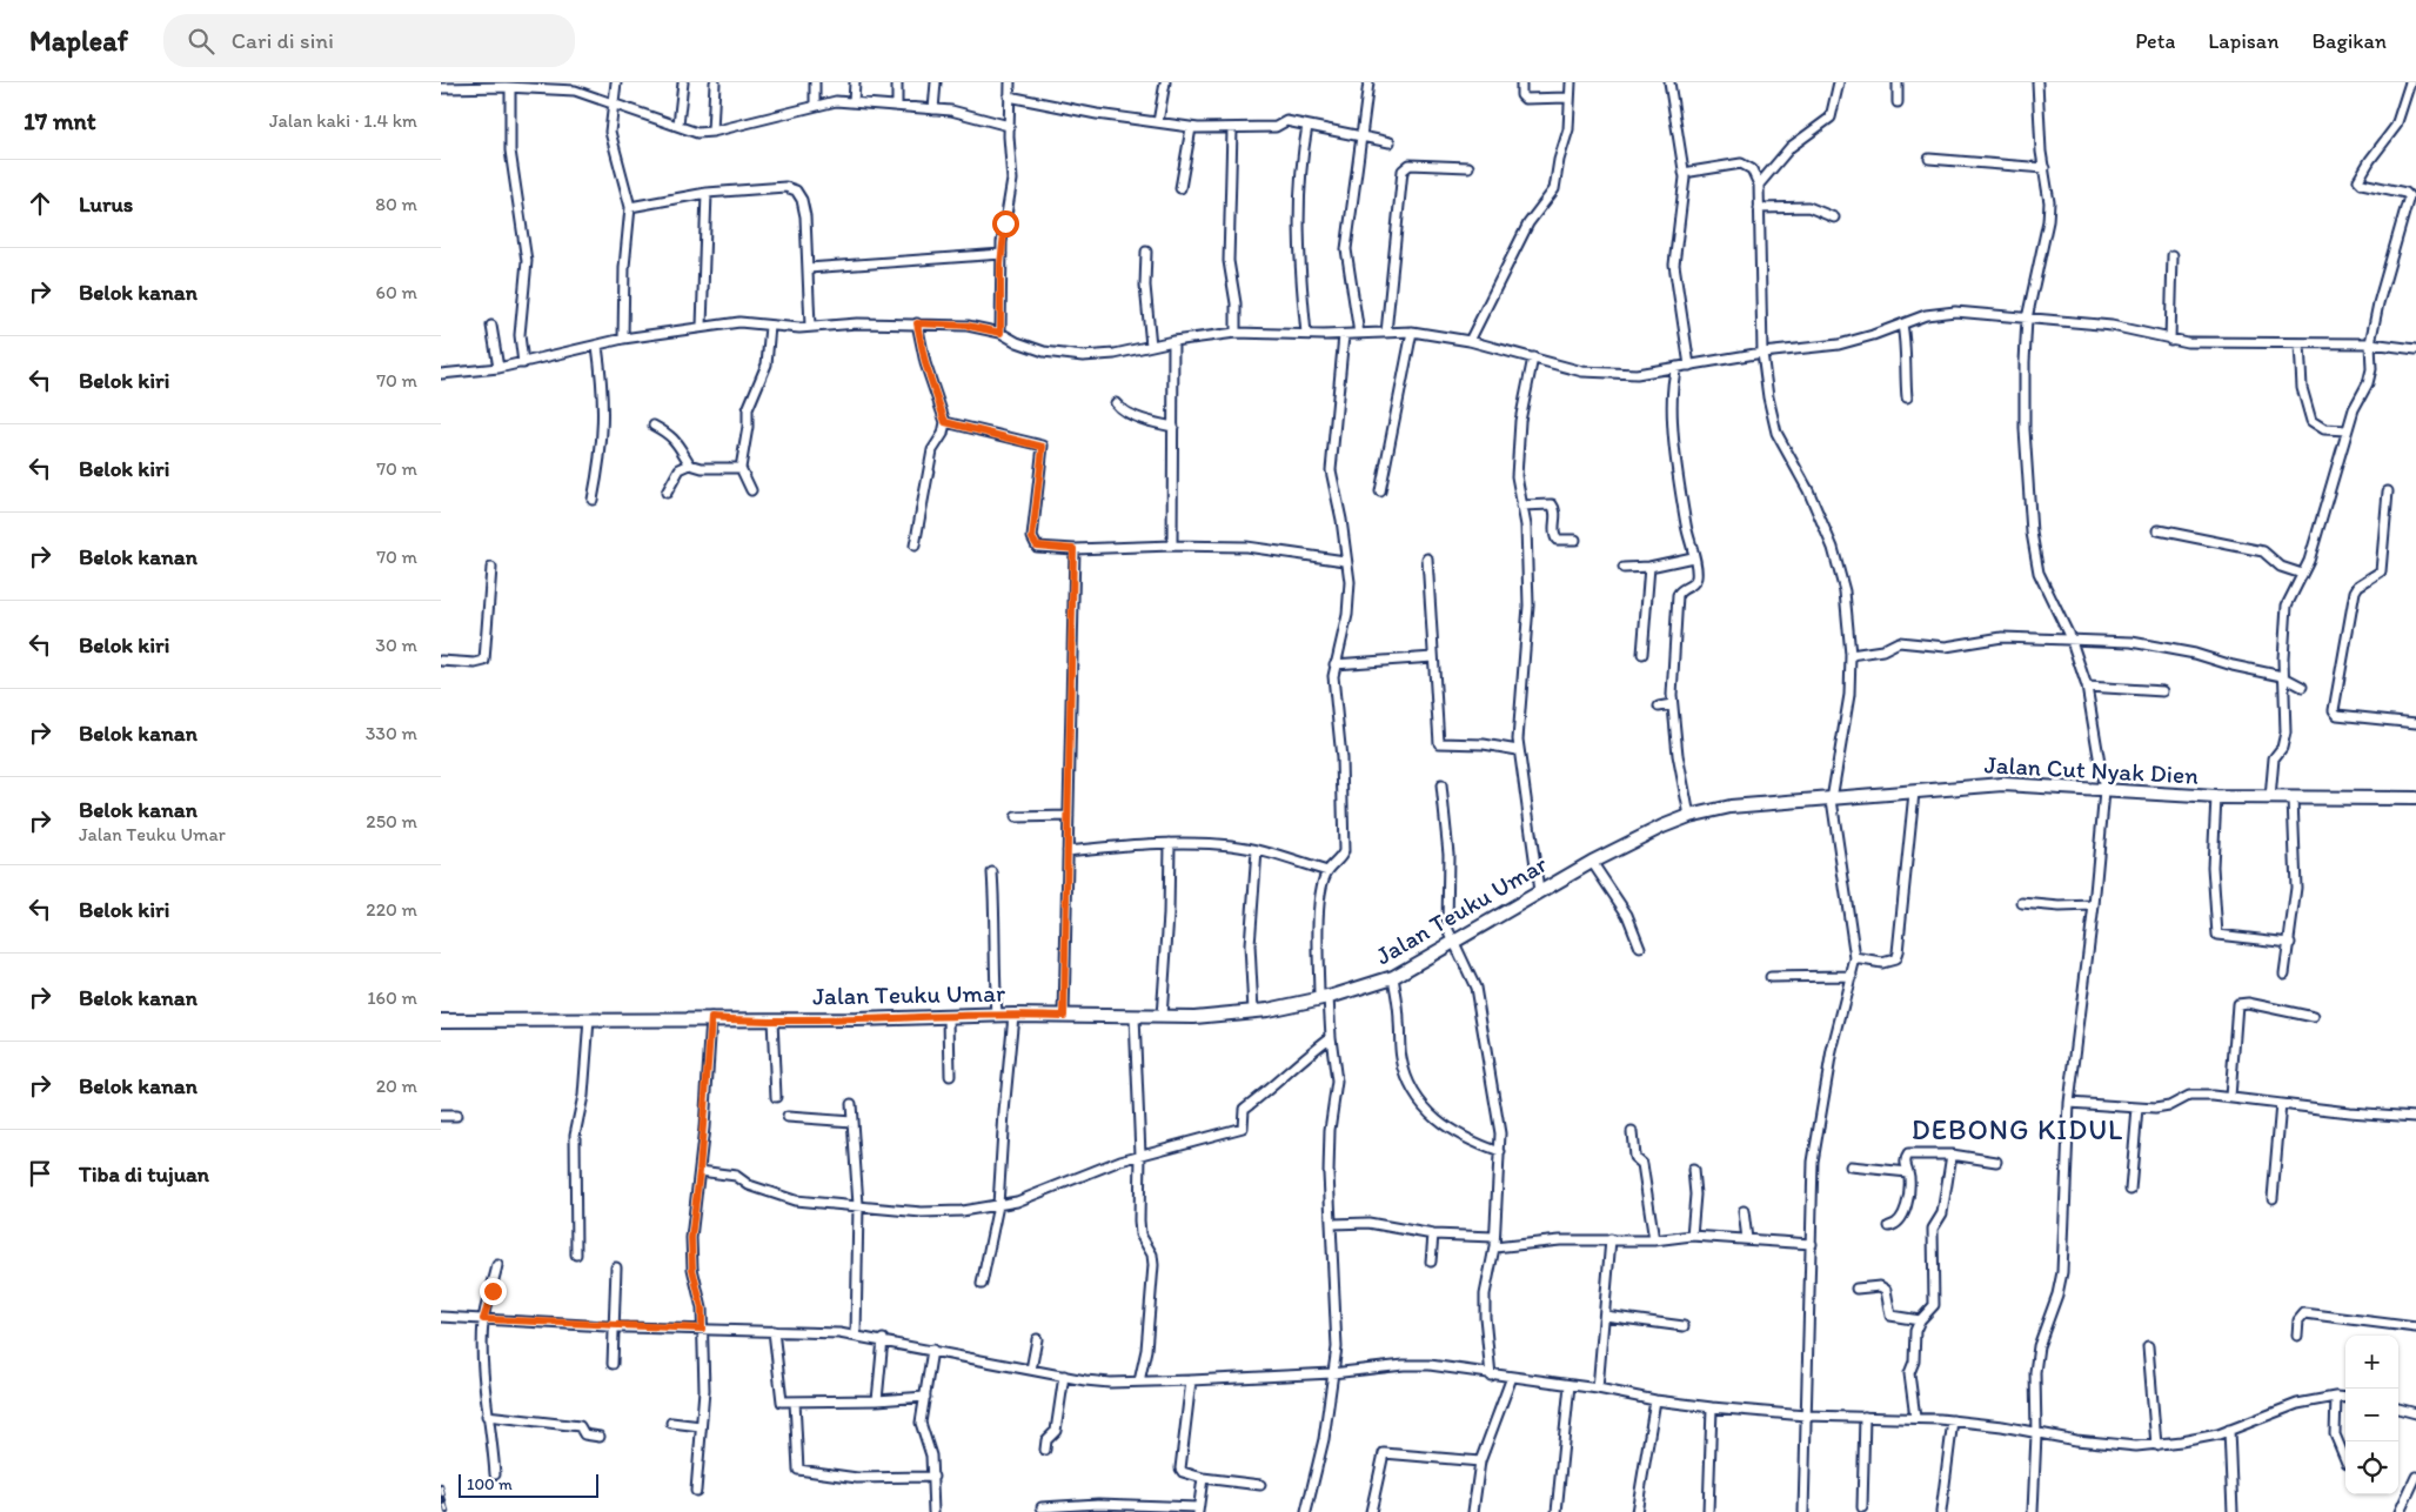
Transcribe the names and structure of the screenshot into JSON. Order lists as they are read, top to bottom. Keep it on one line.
{"streets":{"main road":["Jalan Cut Nyak Dien","Jalan Teuku Umar"]},"crossings":[["Jalan Cut Nyak Dien","Jalan Teuku Umar"]],"districts":["DEBONG KIDUL"],"scale_bar":"100 m","page":{"header":"Mapleaf","search":"Cari di sini","nav":["Peta","Lapisan","Bagikan"],"heading":["17 mnt","Jalan kaki · 1.4 km"],"list":[["Lurus","80 m"],["Belok kanan","60 m"],["Belok kiri","70 m"],["Belok kiri","70 m"],["Belok kanan","70 m"],["Belok kiri","30 m"],["Belok kanan","330 m"],["Belok kanan","Jalan Teuku Umar","250 m"],["Belok kiri","220 m"],["Belok kanan","160 m"],["Belok kanan","20 m"],"Tiba di tujuan"],"map_buttons":["+","−"],"scale":"100 m"}}
